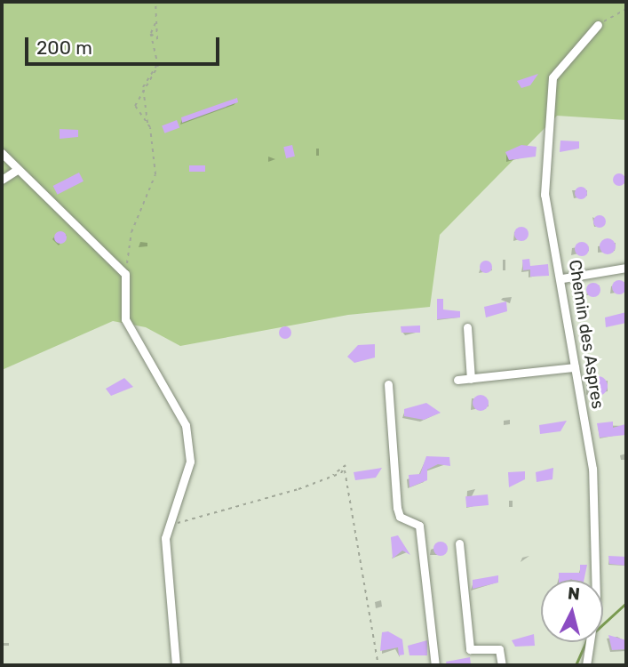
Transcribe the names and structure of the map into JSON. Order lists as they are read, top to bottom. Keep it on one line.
{"streets":{"street":["Chemin des Aspres"]},"scale_bar":"200 m","north":"top"}
